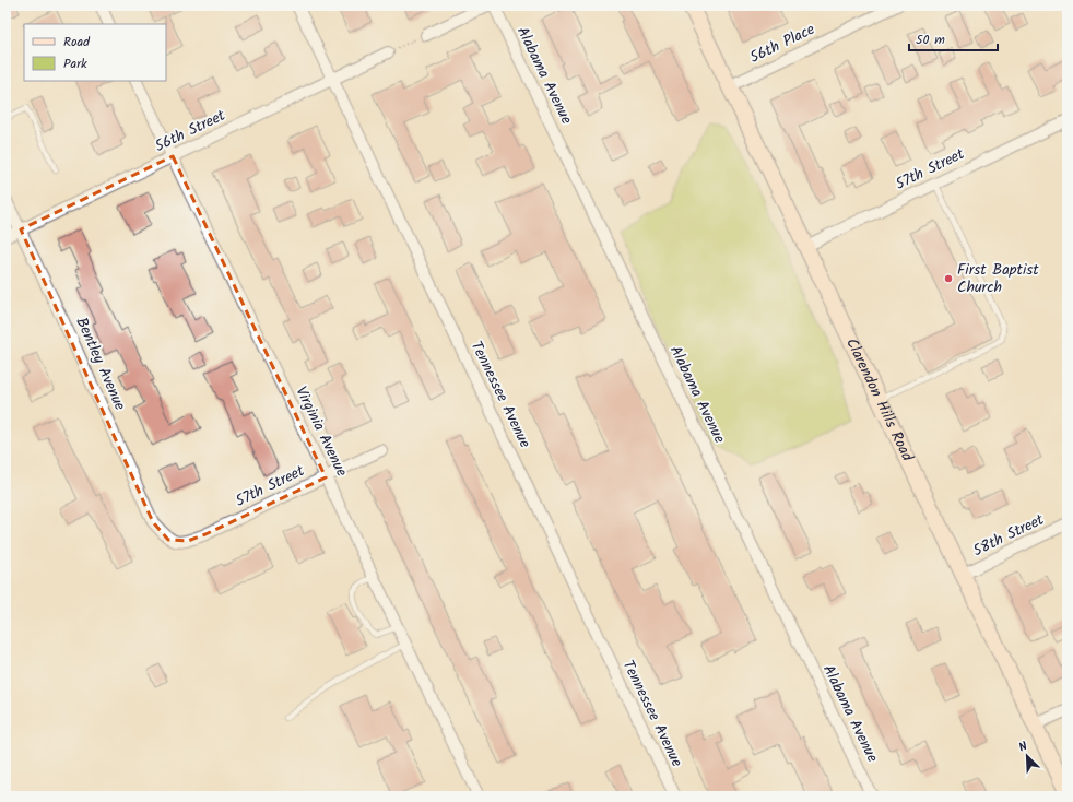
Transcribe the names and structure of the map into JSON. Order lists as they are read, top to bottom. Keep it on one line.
{"streets":{"street":["56th Place","Alabama Avenue","56th Street","57th Street","Bentley Avenue","Tennessee Avenue","Clarendon Hills Road","Virginia Avenue","58th Street"]},"crossings":[["56th Place","Clarendon Hills Road"],["56th Street","Bentley Avenue"],["56th Street","Tennessee Avenue"],["56th Street","Virginia Avenue"],["57th Street","Bentley Avenue"],["57th Street","Clarendon Hills Road"],["57th Street","Virginia Avenue"],["Clarendon Hills Road","58th Street"]],"places":["First Baptist Church"],"legend":["Road","Park"],"scale_bar":"50 m","north":"top left"}
